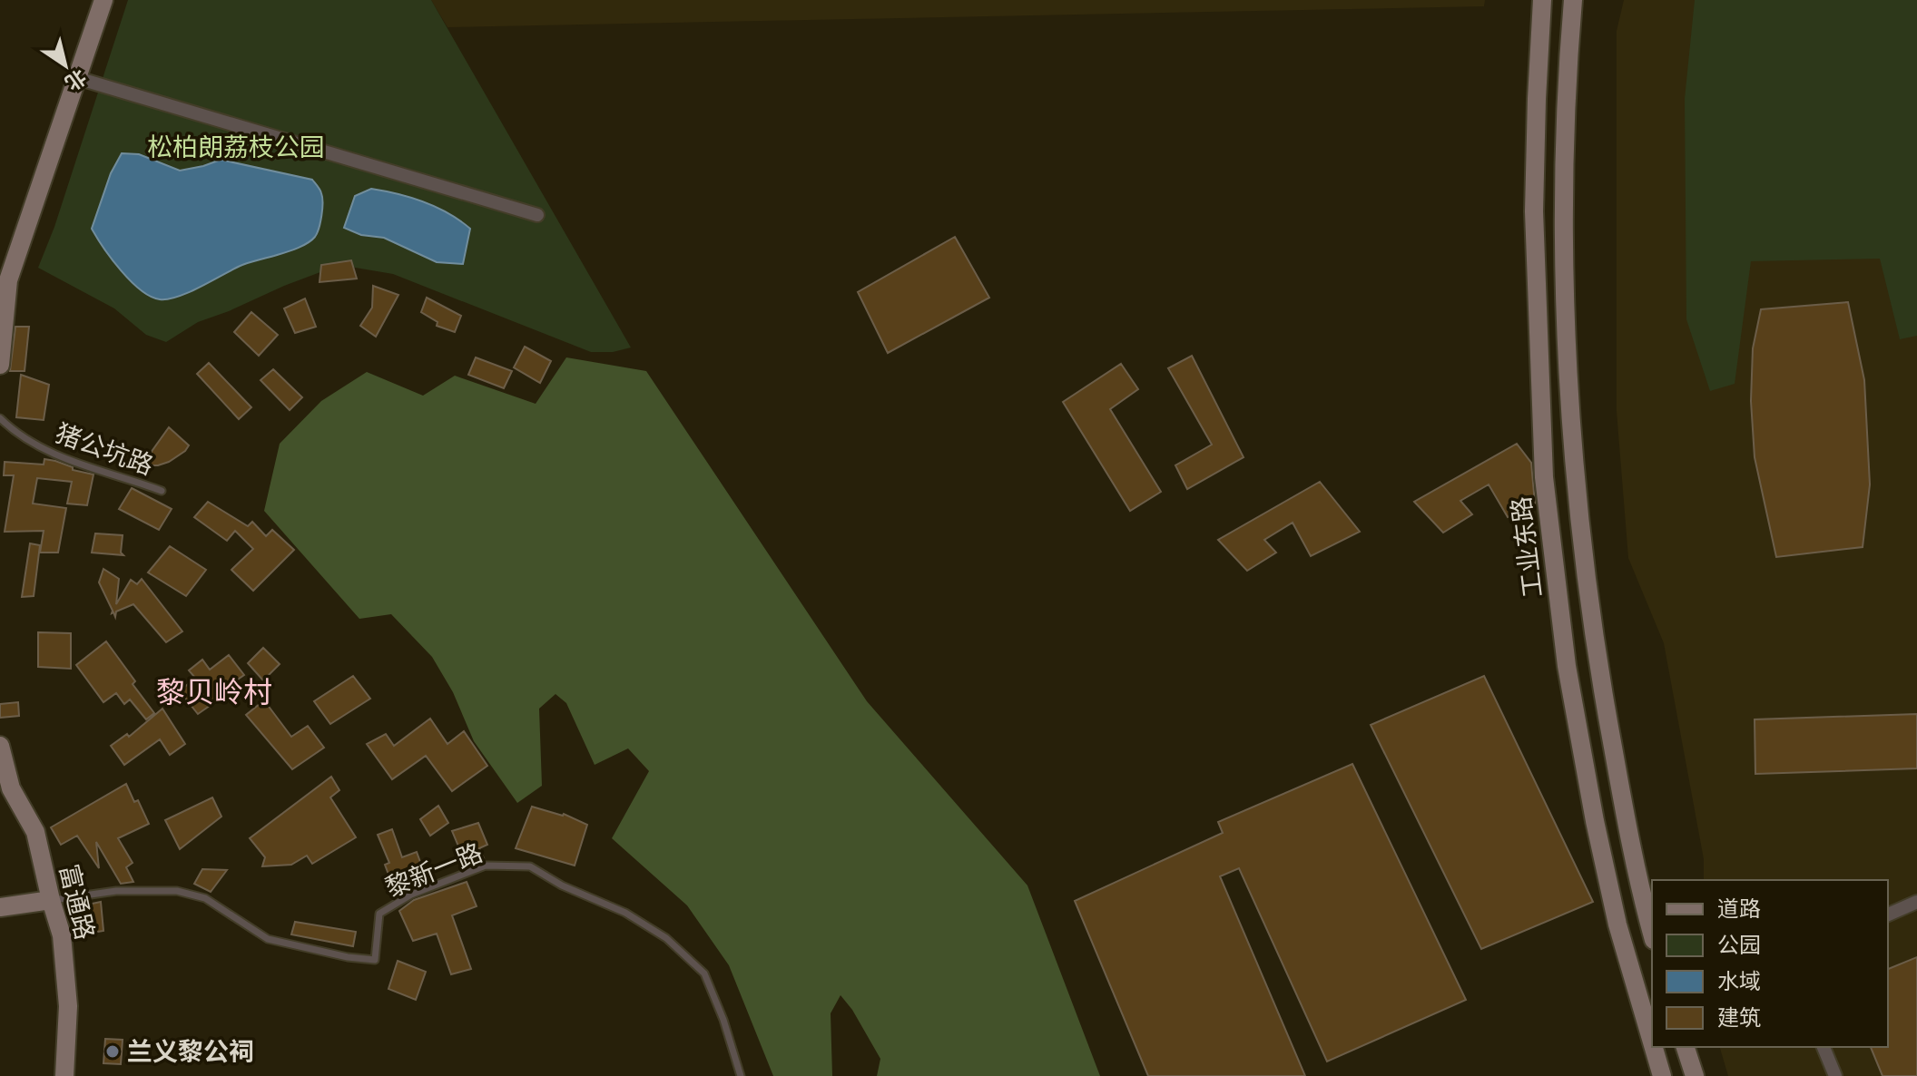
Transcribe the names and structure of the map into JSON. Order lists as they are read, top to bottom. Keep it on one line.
{"streets":{"main road":["工业东路","富通路"],"lane":["猪公坑路","黎新一路"]},"crossings":[["黎新一路","富通路"]],"districts":["黎贝岭村"],"parks":["松柏朗荔枝公园"],"places":["兰义黎公祠"],"legend":["道路","公园","水域","建筑"],"north":"bottom right"}
